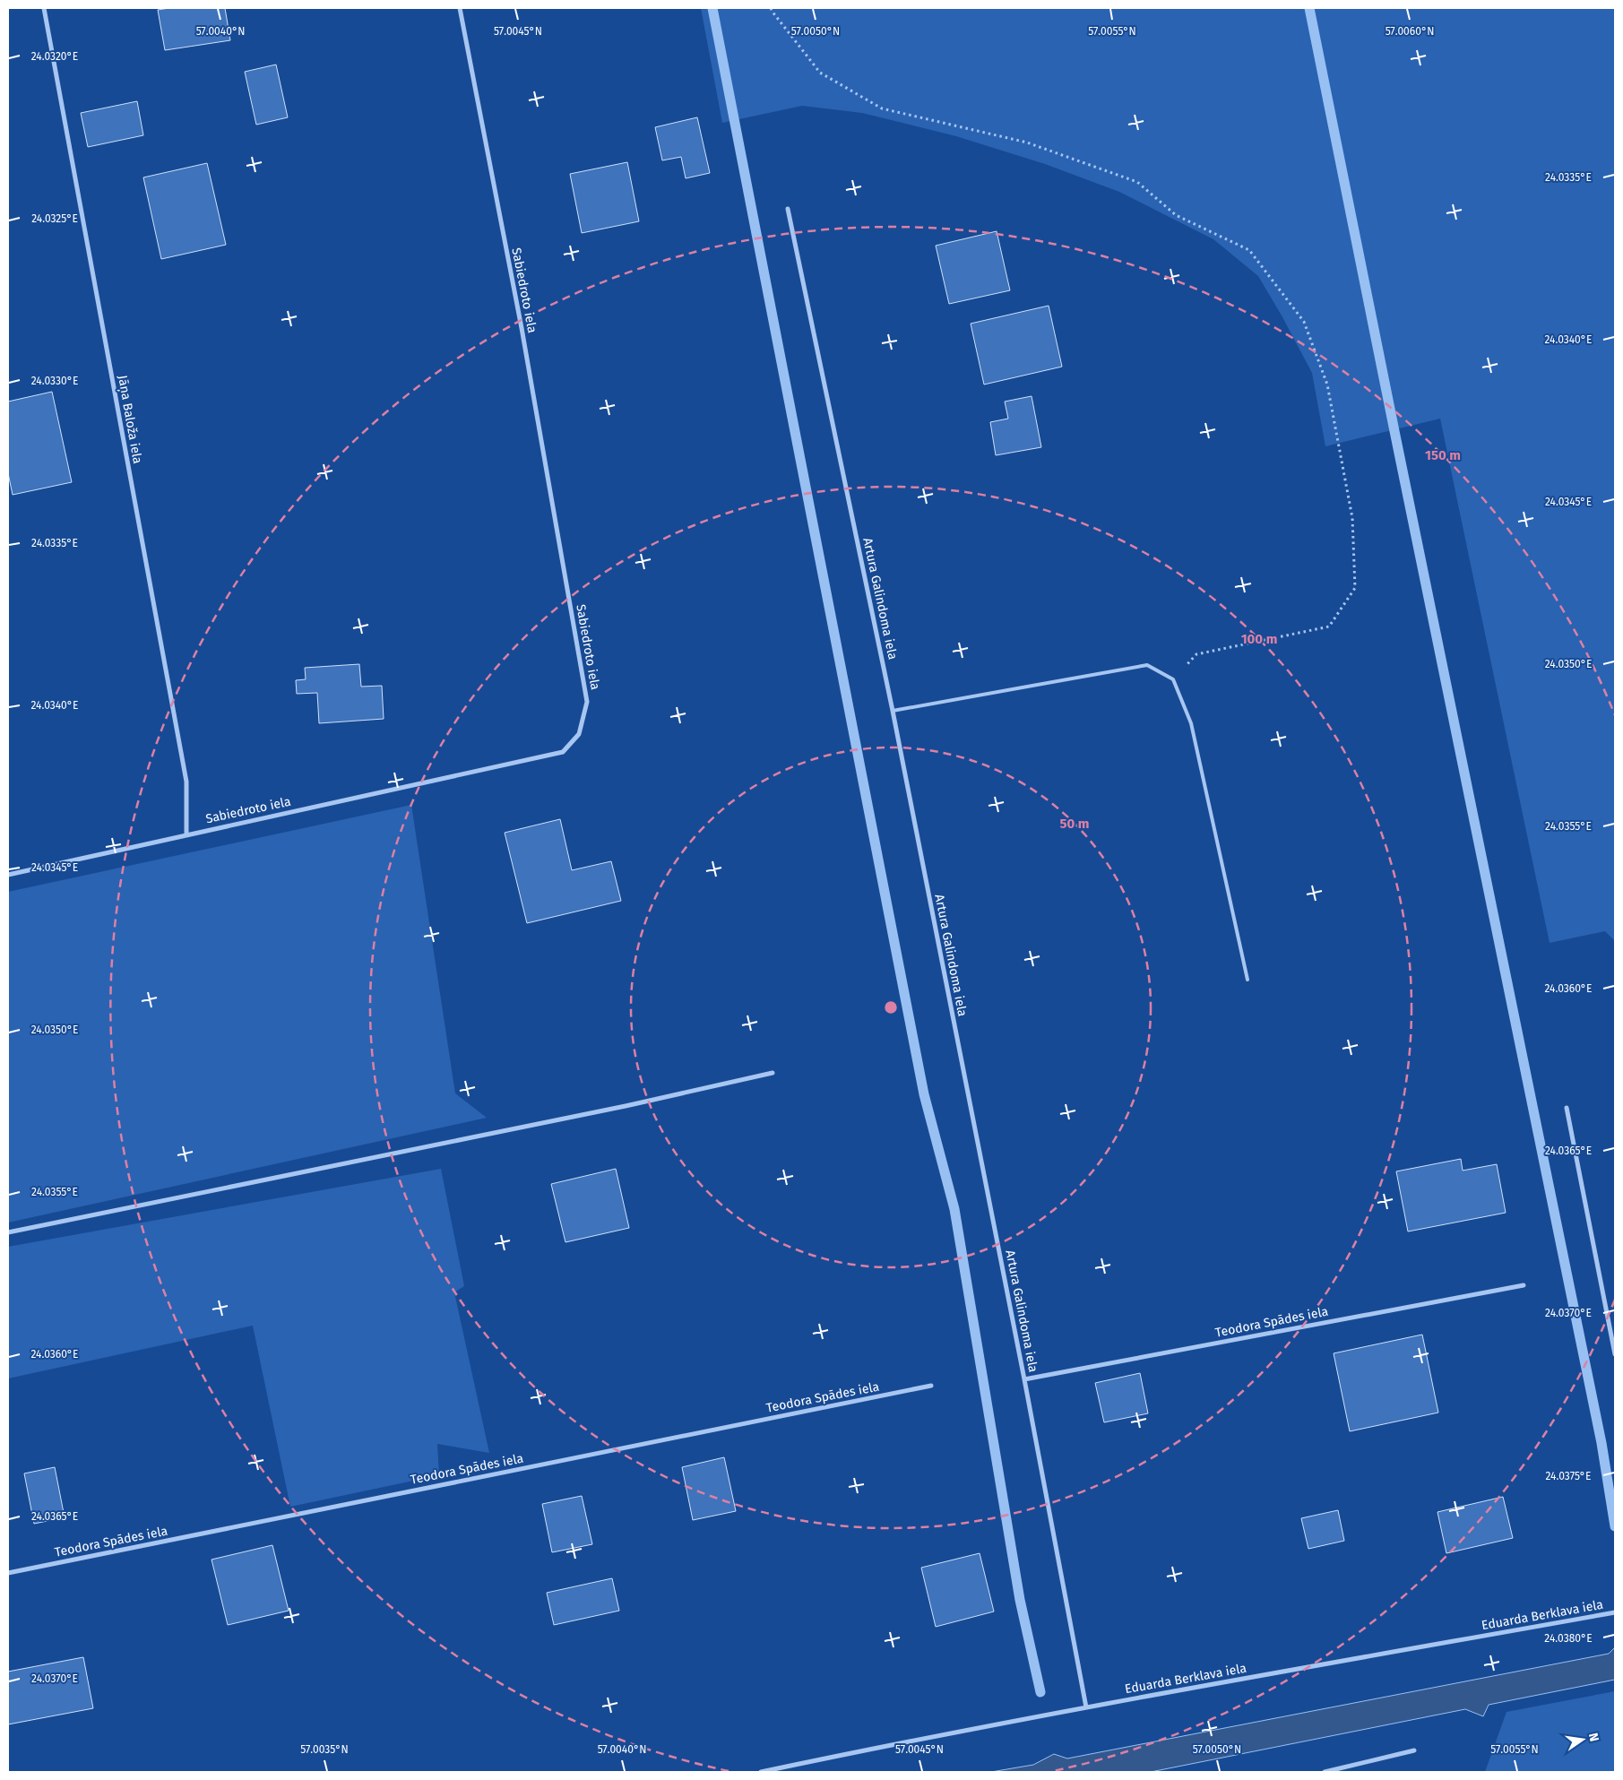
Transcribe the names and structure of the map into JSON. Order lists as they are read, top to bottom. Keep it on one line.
{"streets":{"street":["Sabiedroto iela","Jāņa Baloža iela","Artura Galindoma iela","Teodora Spādes iela","Eduarda Berklava iela"]},"crossings":[["Sabiedroto iela","Jāņa Baloža iela"],["Artura Galindoma iela","Teodora Spādes iela"],["Artura Galindoma iela","Eduarda Berklava iela"]],"north":"right","coordinates":["57.0040°N","57.0045°N","57.0060°N","57.0050°N","57.0055°N","24.0320°E","24.0335°E","24.0325°E","24.0340°E","24.0330°E","24.0345°E","24.0350°E","24.0355°E","24.0360°E","24.0365°E","24.0370°E","24.0375°E","24.0380°E","57.0035°N"],"rings":["150 m","100 m","50 m"]}
